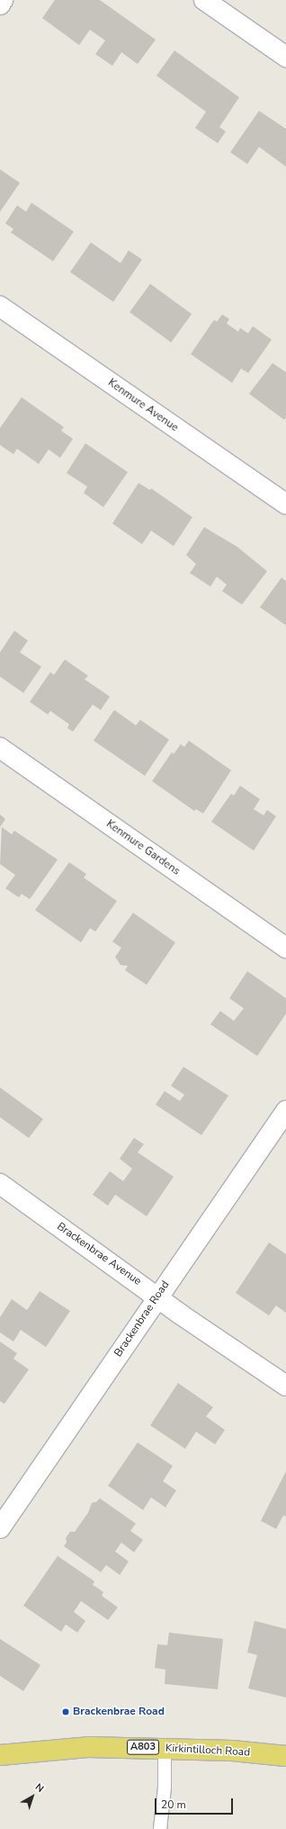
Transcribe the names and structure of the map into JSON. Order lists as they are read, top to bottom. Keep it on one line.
{"streets":{"main road":["A803","Kirkintilloch Road"],"street":["Kenmure Avenue","Kenmure Gardens","Brackenbrae Avenue","Brackenbrae Road"]},"crossings":[["Brackenbrae Avenue","Brackenbrae Road"]],"places":["Brackenbrae Road"],"scale_bar":"20 m","north":"top right"}
